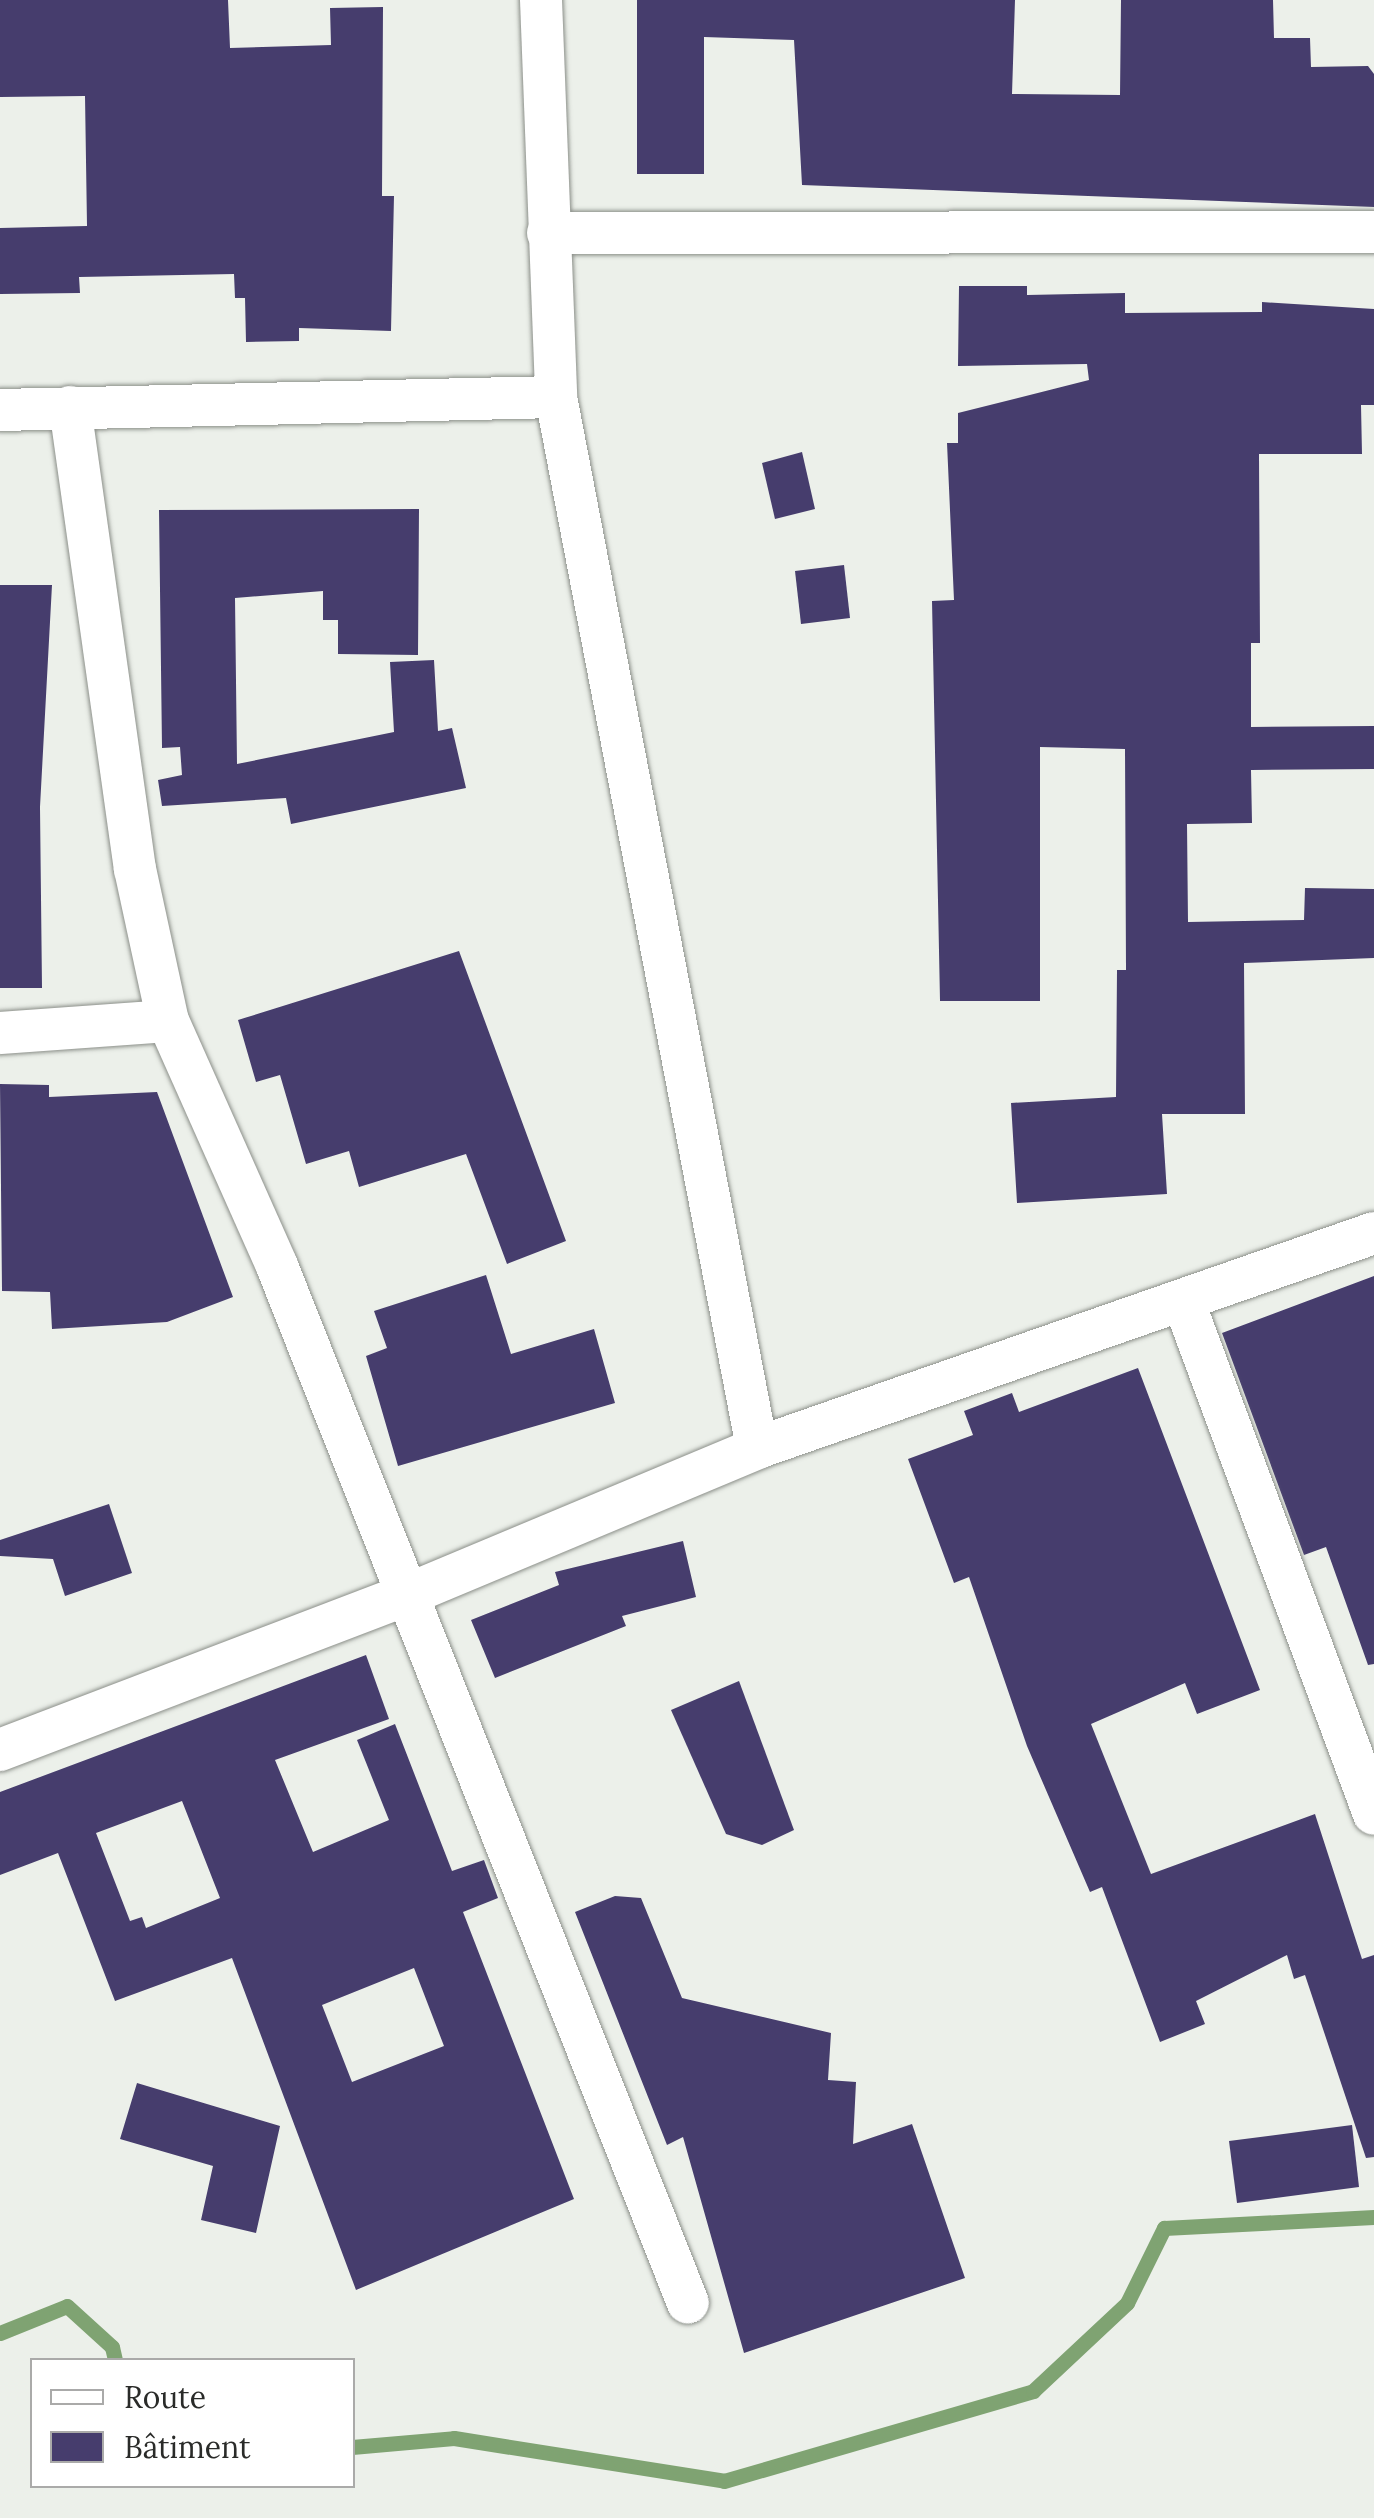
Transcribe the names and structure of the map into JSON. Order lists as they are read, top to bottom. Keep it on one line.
{"legend":["Route","Bâtiment"]}
